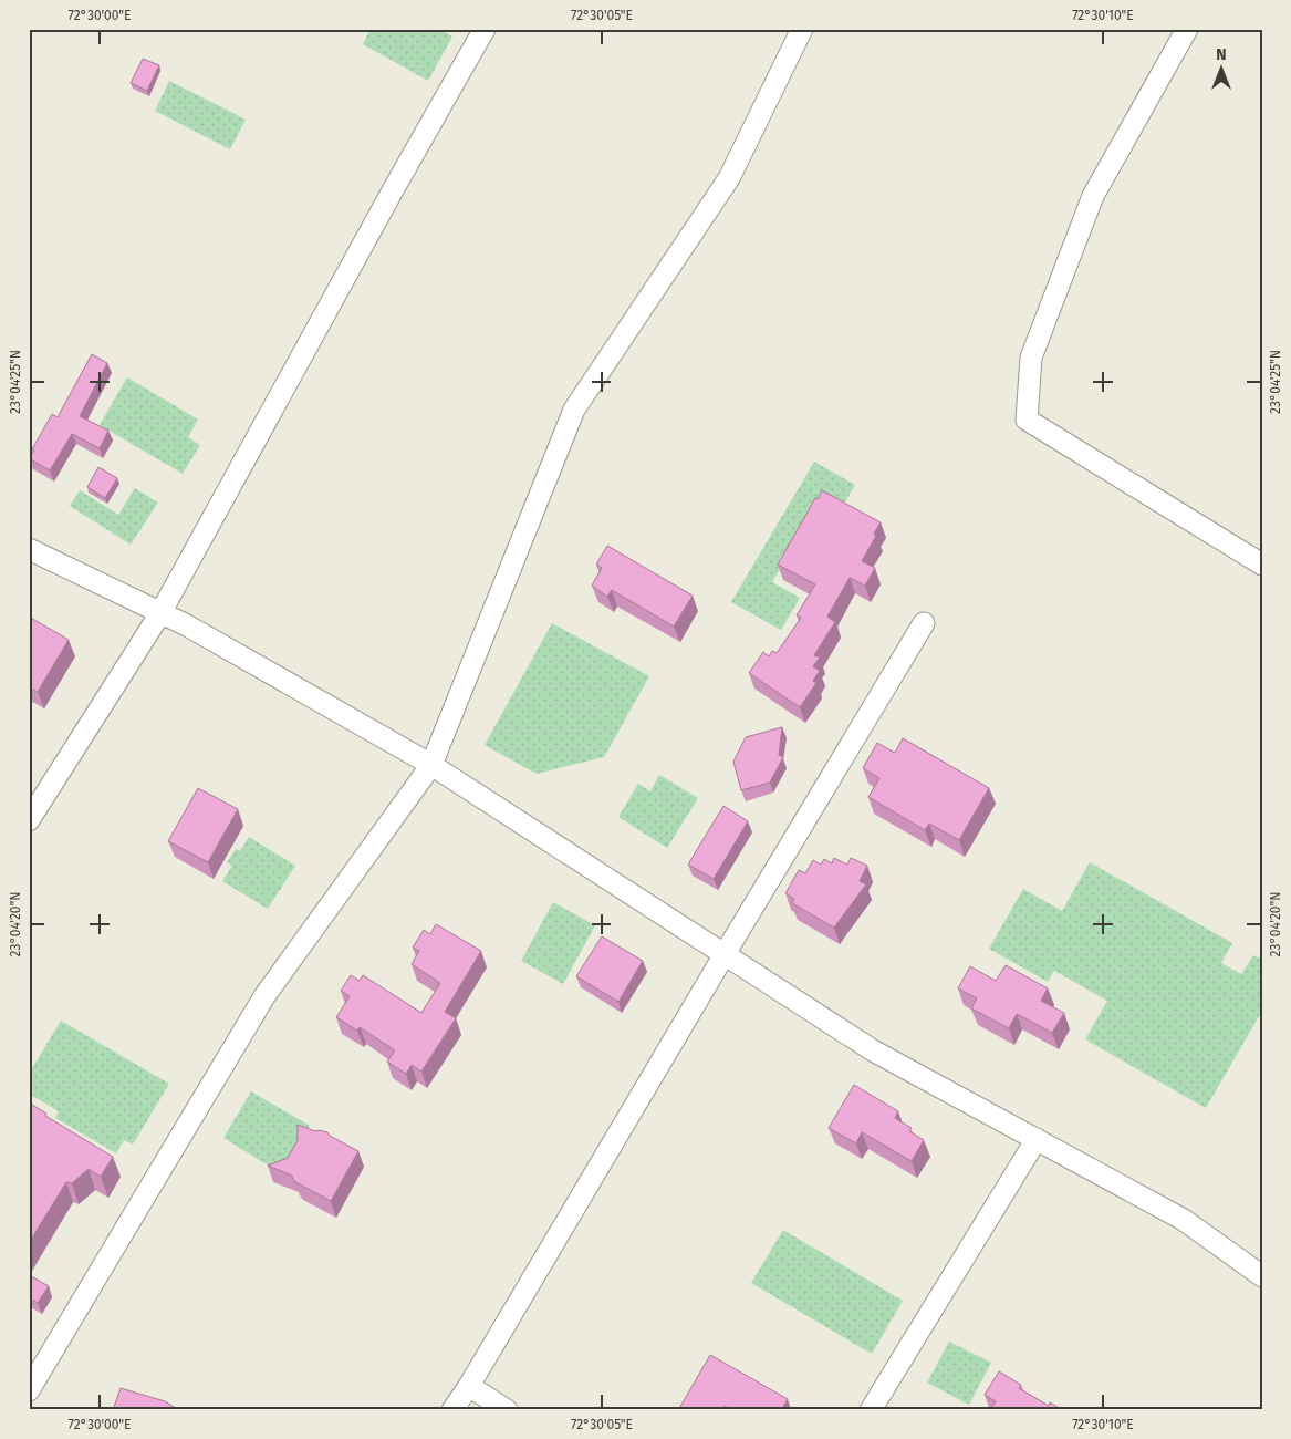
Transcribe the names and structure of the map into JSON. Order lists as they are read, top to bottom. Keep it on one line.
{"north":"top","coordinates":["72°30'00\"E","72°30'05\"E","72°30'10\"E","23°04'25\"N","23°04'20\"N"]}
